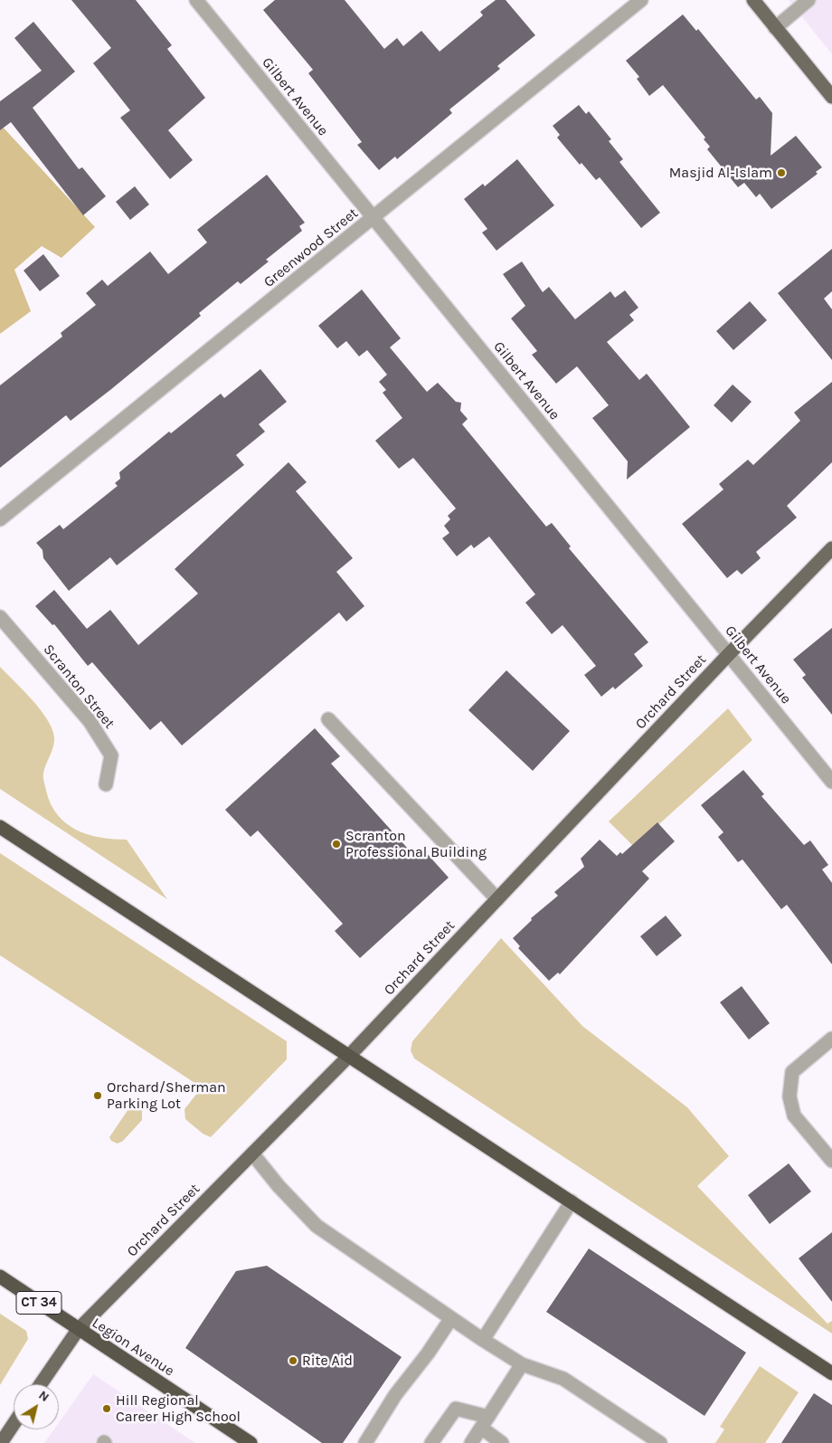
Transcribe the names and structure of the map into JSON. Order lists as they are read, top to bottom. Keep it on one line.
{"streets":{"highway":["CT 34","Legion Avenue"],"main road":["Orchard Street"],"street":["Gilbert Avenue","Greenwood Street","Scranton Street"]},"crossings":[["Gilbert Avenue","Greenwood Street"],["Gilbert Avenue","Orchard Street"],["Orchard Street","Legion Avenue"]],"places":["Masjid Al-Islam","Scranton Professional Building","Orchard/Sherman Parking Lot","Rite Aid","Hill Regional Career High School"],"north":"top right"}
